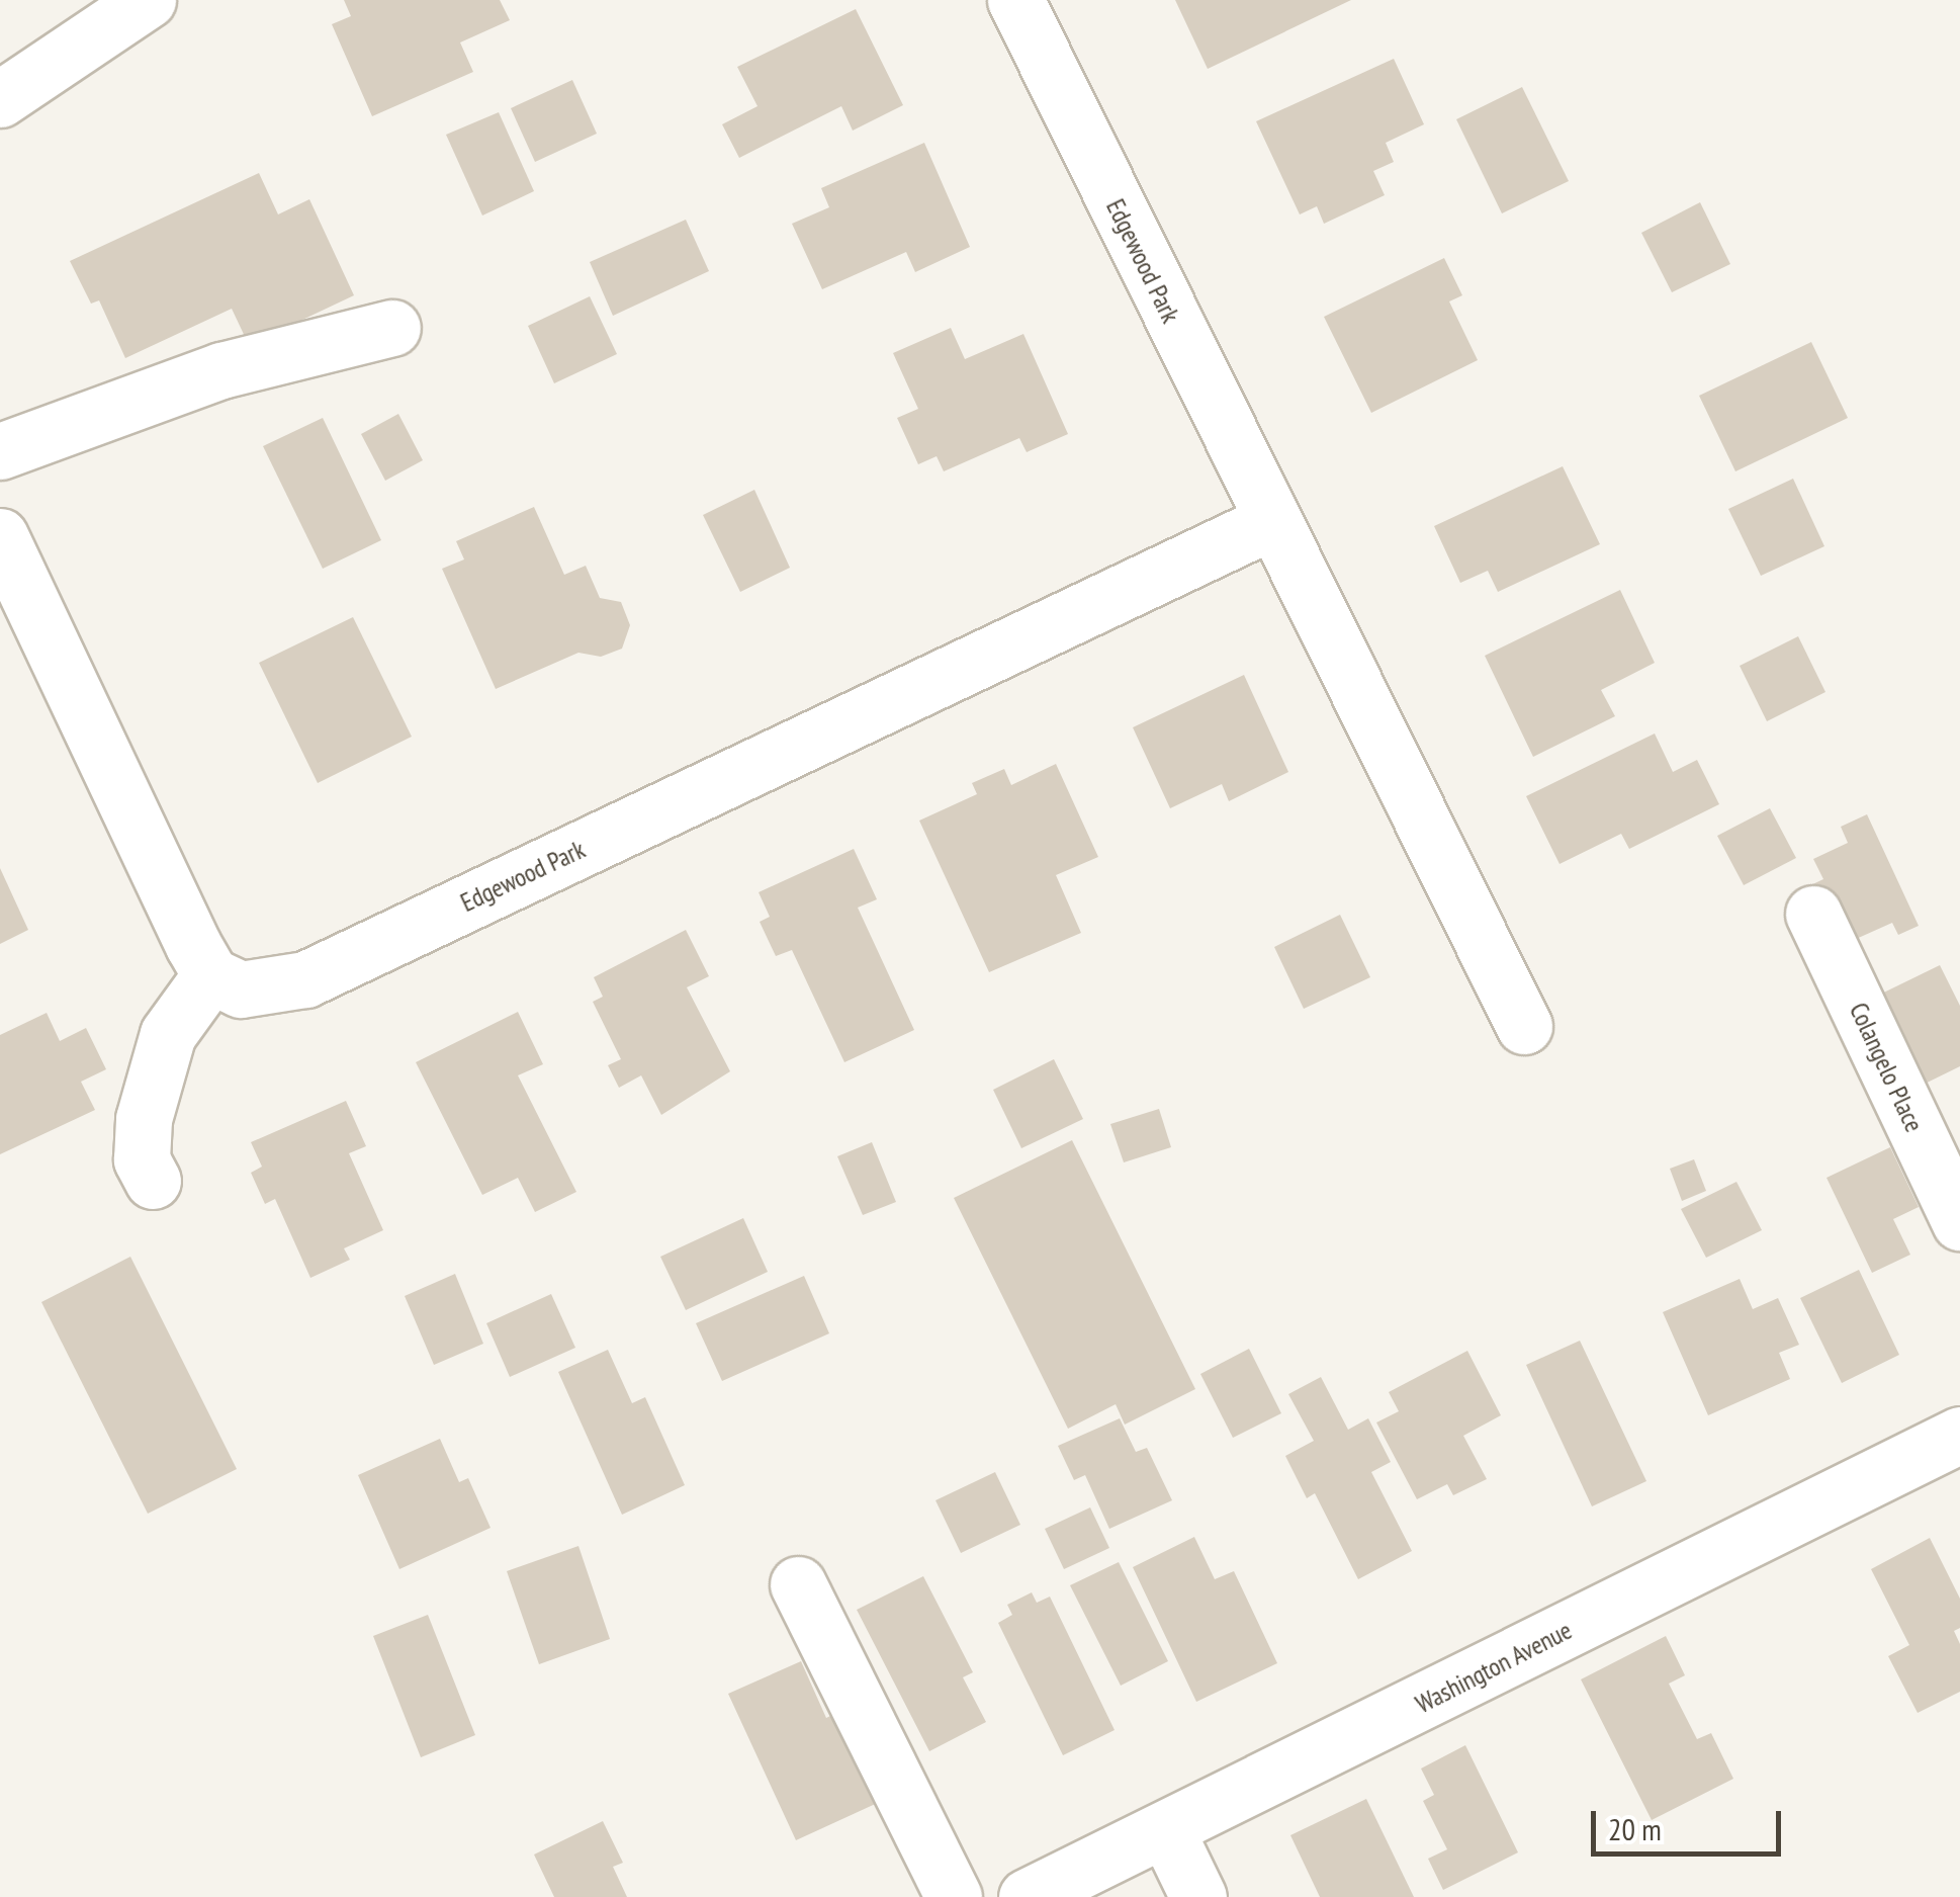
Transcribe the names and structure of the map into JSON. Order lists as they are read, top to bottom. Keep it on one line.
{"streets":{"street":["Edgewood Park","Colangelo Place","Washington Avenue"]},"scale_bar":"20 m"}
